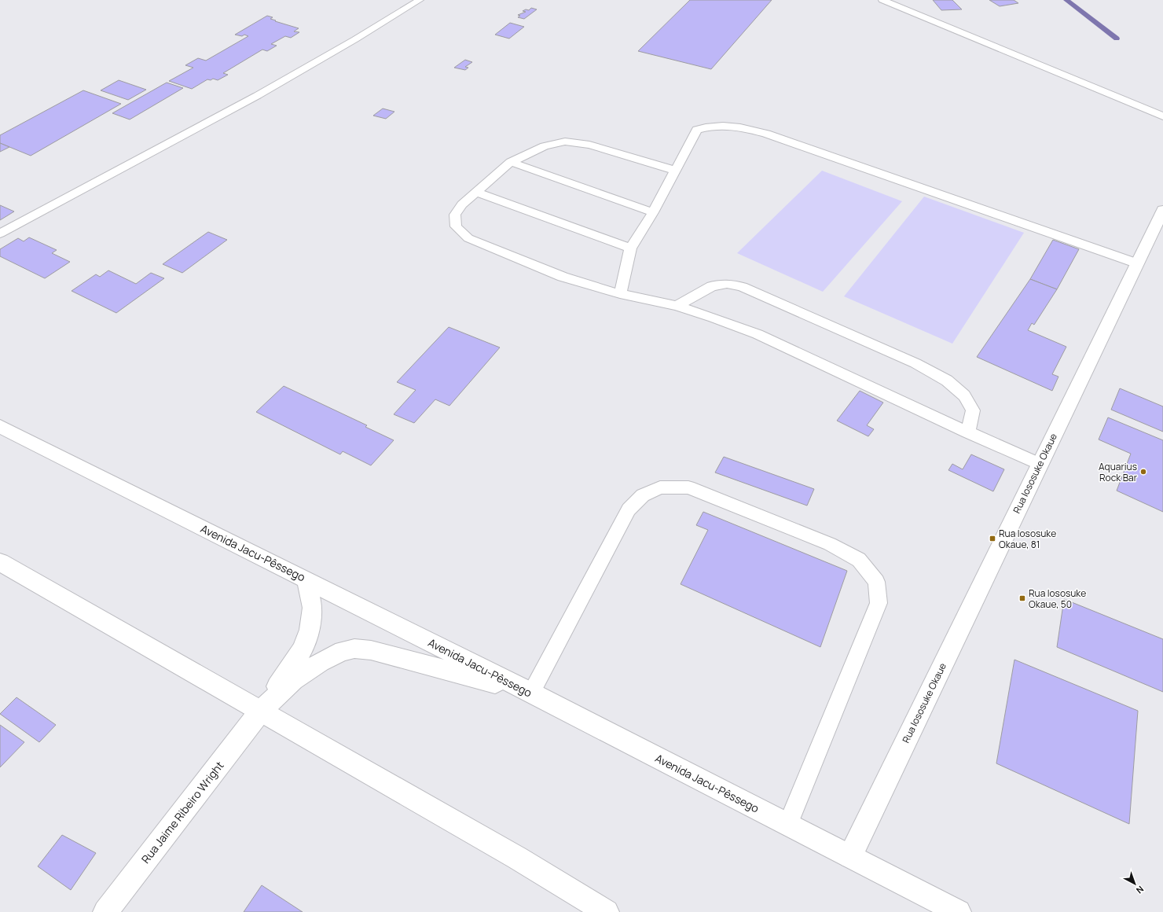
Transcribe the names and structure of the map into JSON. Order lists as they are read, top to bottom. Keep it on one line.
{"streets":{"main road":["Rua Iososuke Okaue","Avenida Jacu-Pêssego","Rua Jaime Ribeiro Wright"]},"crossings":[["Rua Iososuke Okaue","Avenida Jacu-Pêssego"]],"places":{"other":["Aquarius Rock Bar"],"transit":["Rua Iososuke Okaue, 81","Rua Iososuke Okaue, 50"]},"north":"bottom right"}
